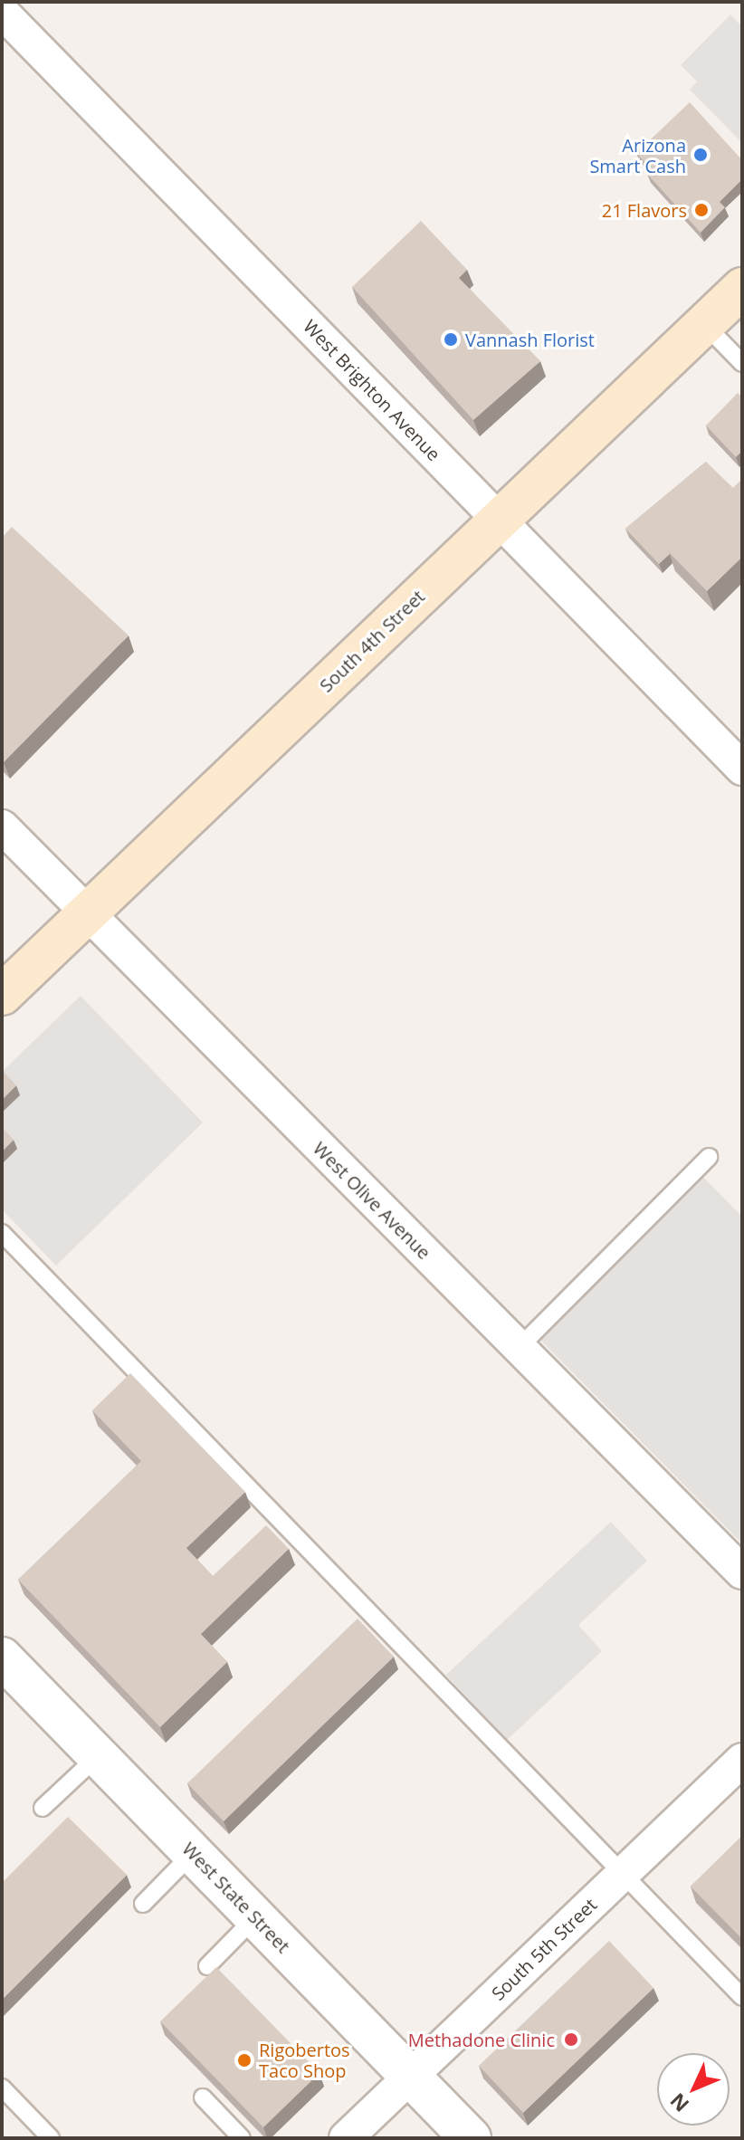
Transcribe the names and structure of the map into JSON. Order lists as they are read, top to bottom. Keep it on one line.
{"streets":{"main road":["South 4th Street"],"street":["West Brighton Avenue","West Olive Avenue","West State Street","South 5th Street"]},"crossings":[["West Brighton Avenue","South 4th Street"],["South 4th Street","West Olive Avenue"],["West State Street","South 5th Street"]],"places":["Arizona Smart Cash","21 Flavors","Vannash Florist","Methadone Clinic","Rigobertos Taco Shop"],"north":"bottom left"}
